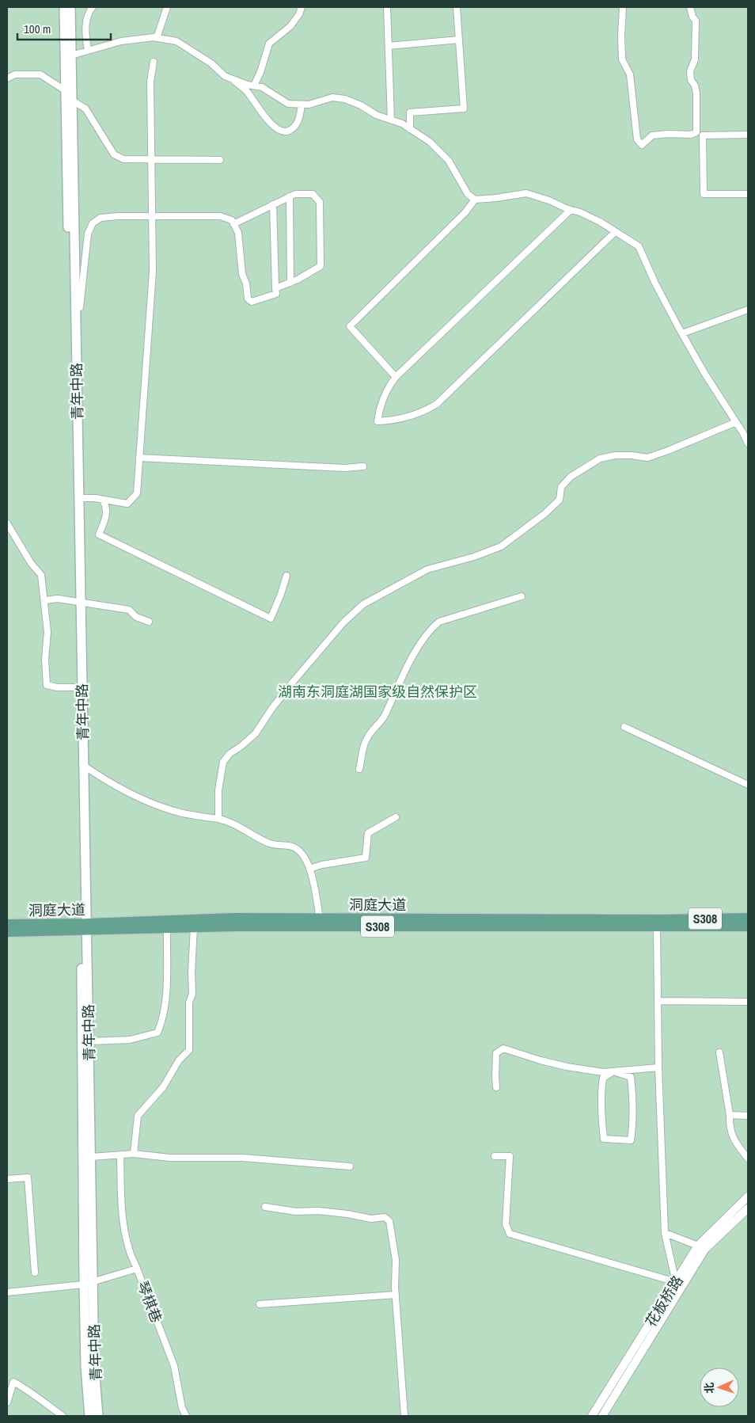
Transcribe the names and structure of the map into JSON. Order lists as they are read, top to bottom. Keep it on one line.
{"streets":{"main road":["青年中路","洞庭大道","S308"],"street":["花板桥路","琴棋巷"]},"crossings":[["青年中路","洞庭大道"],["青年中路","琴棋巷"]],"parks":["湖南东洞庭湖国家级自然保护区"],"scale_bar":"100 m","north":"left"}
